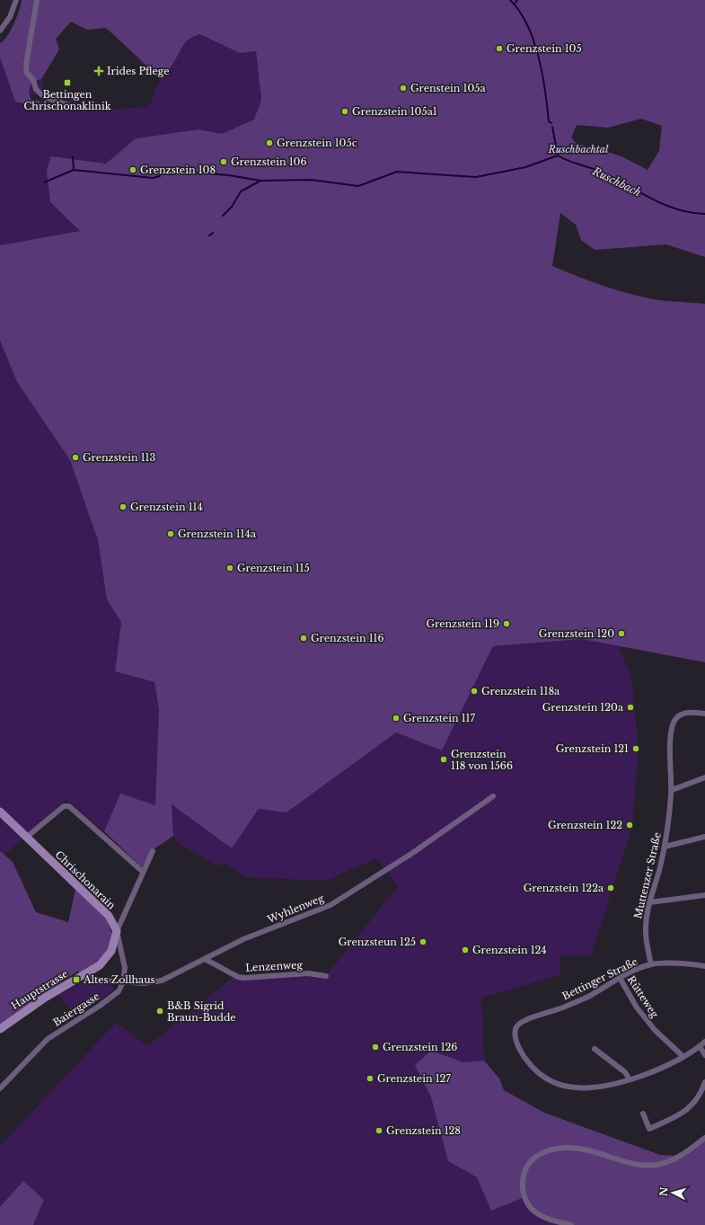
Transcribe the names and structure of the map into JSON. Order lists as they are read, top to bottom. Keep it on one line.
{"streets":{"street":["Muttenzer Straße","Chrischonarain","Wyhlenweg","Lenzenweg","Bettinger Straße","Hauptstrasse","Rütteweg","Baiergasse"]},"crossings":[["Muttenzer Straße","Bettinger Straße"],["Wyhlenweg","Lenzenweg"],["Wyhlenweg","Hauptstrasse"],["Wyhlenweg","Baiergasse"],["Bettinger Straße","Rütteweg"]],"water":["Ruschbach"],"parks":["Ruschbachtal"],"places":{"other":["Grenzstein 105","Grenstein 105a","Grenzstein 105a1","Grenzstein 105c","Grenzstein 106","Grenzstein 108","Grenzstein 113","Grenzstein 114","Grenzstein 114a","Grenzstein 115","Grenzstein 119","Grenzstein 120","Grenzstein 116","Grenzstein 118a","Grenzstein 120a","Grenzstein 117","Grenzstein 121","Grenzstein 118 von 1566","Grenzstein 122","Grenzstein 122a","Grenzsteun 125","Grenzstein 124","B&B Sigrid Braun-Budde","Grenzstein 126","Grenzstein 127","Grenzstein 128"],"health":["Irides Pflege"],"transit":["Bettingen Chrischonaklinik","Altes Zollhaus"]},"north":"left"}
